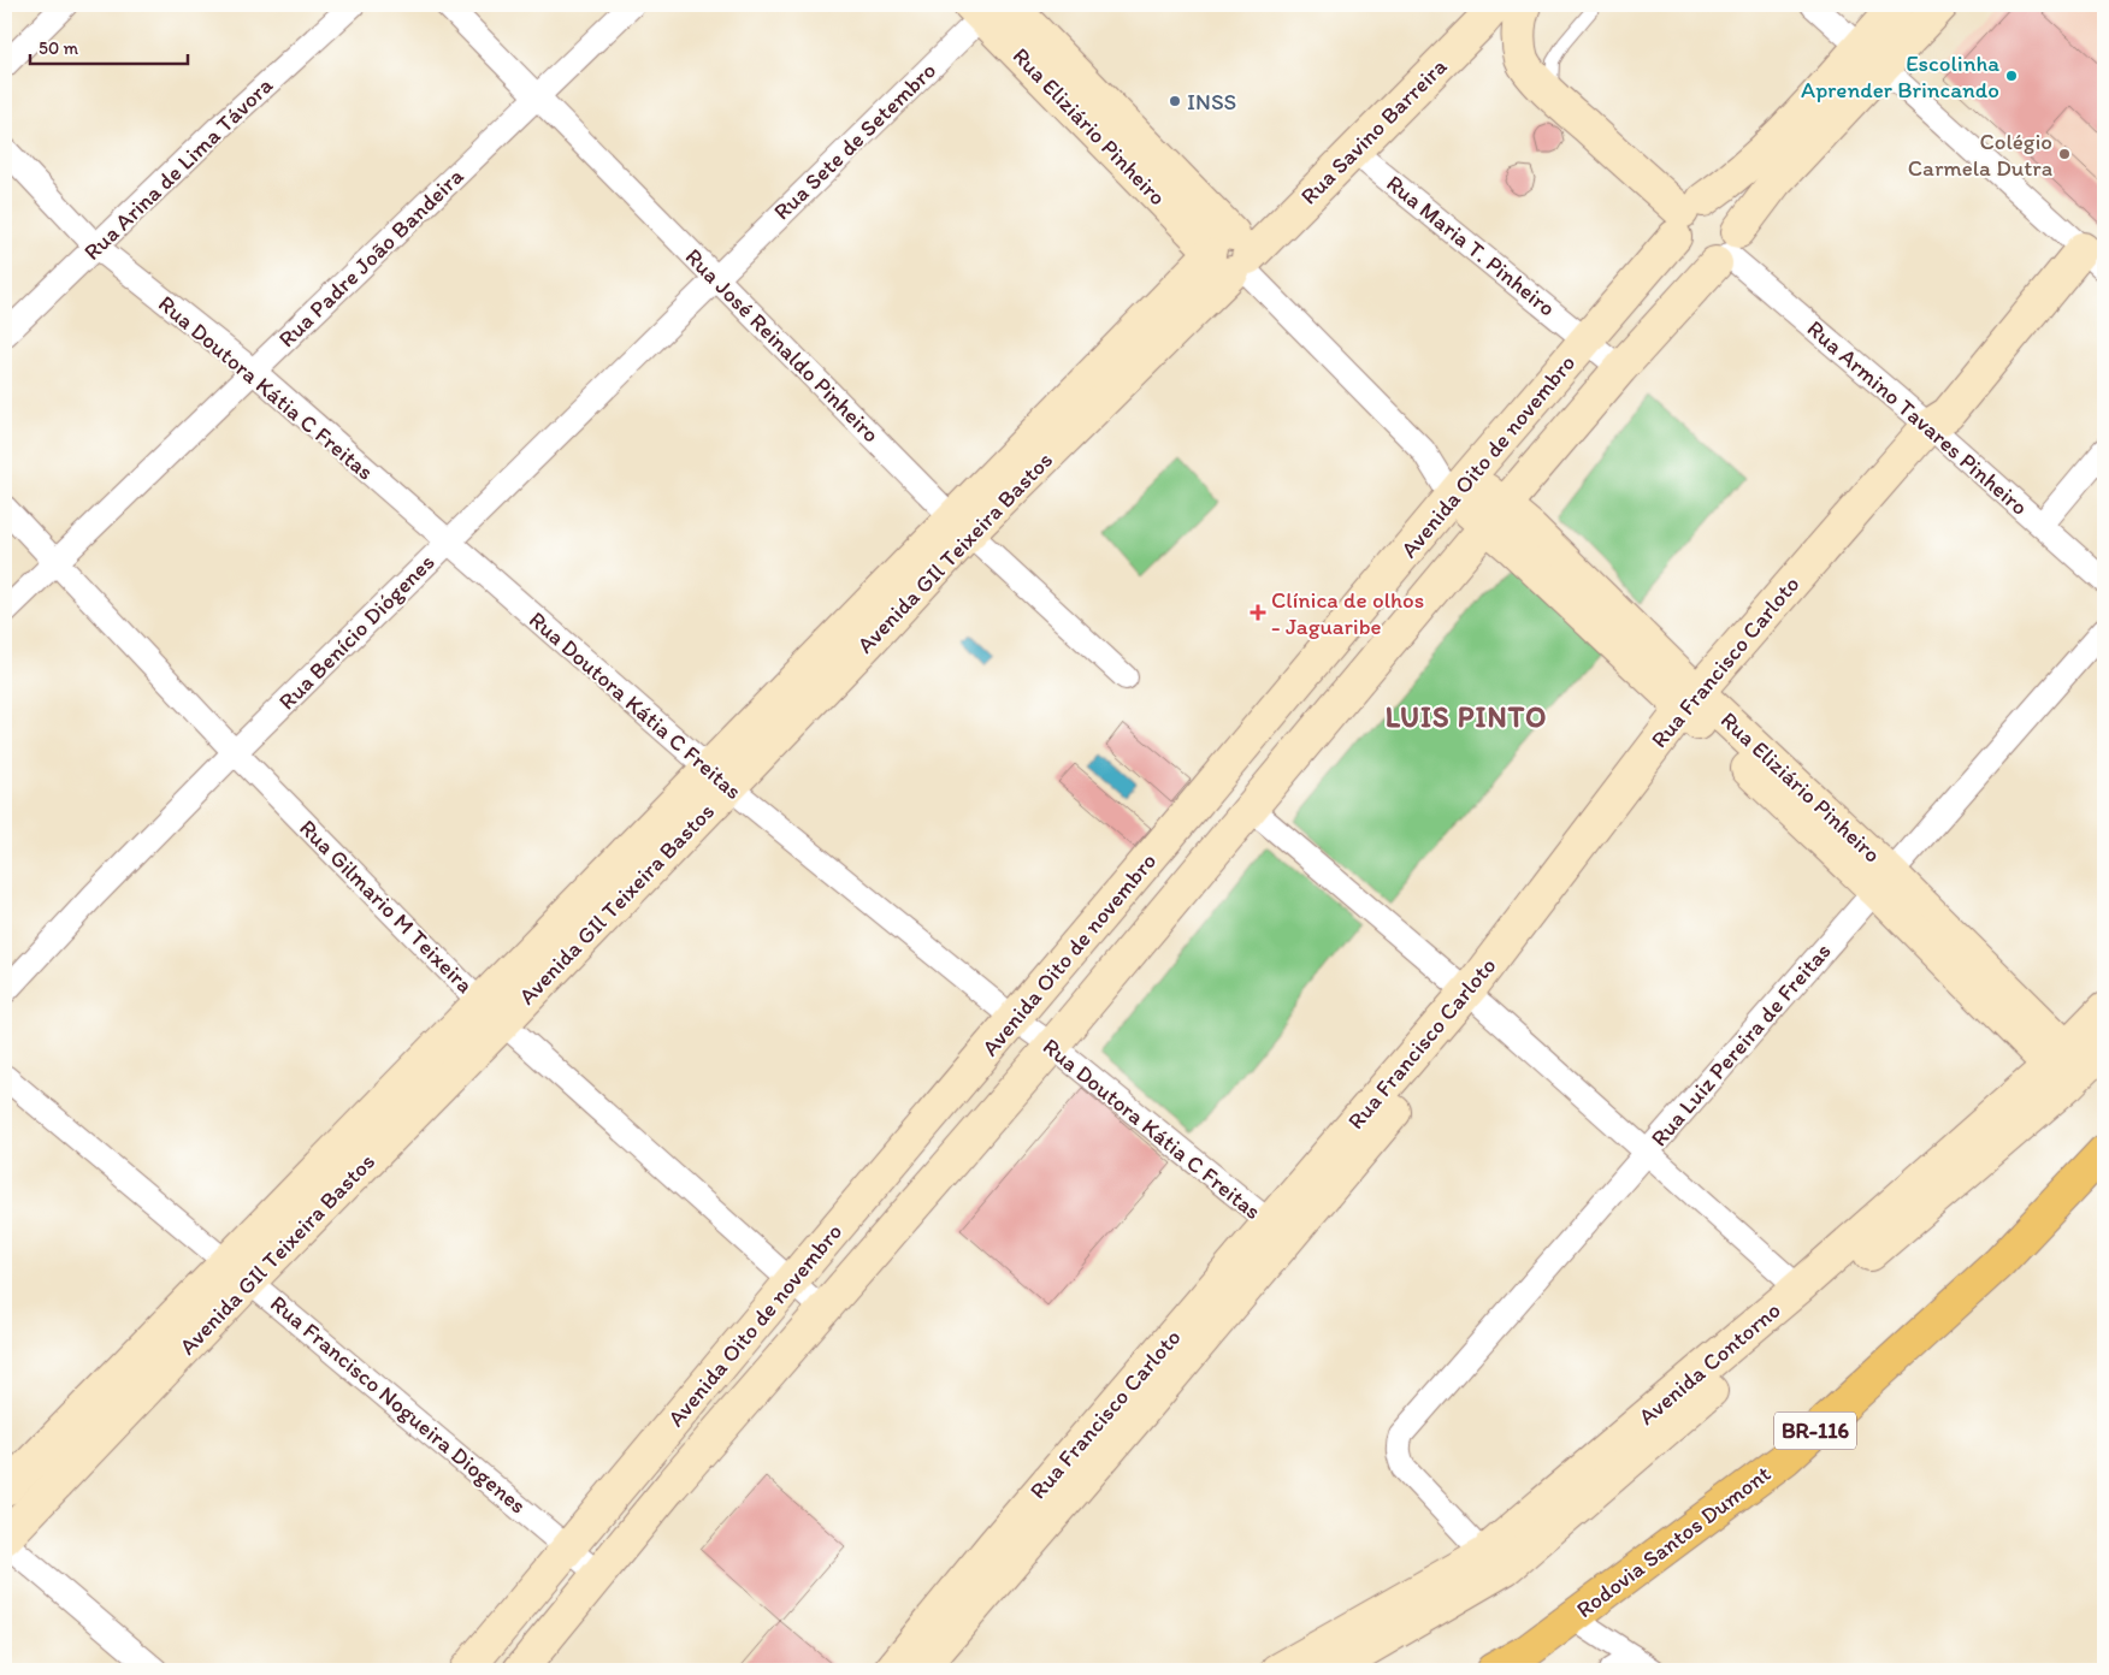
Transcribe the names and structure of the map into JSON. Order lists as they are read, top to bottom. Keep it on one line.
{"streets":{"highway":["BR-116","Rodovia Santos Dumont"],"street":["Rua Eliziário Pinheiro","Rua Savino Barreira","Rua Sete de Setembro","Rua Arina de Lima Távora","Rua Maria T. Pinheiro","Rua Padre João Bandeira","Rua José Reinaldo Pinheiro","Rua Doutora Kátia C Freitas","Rua Armino Tavares Pinheiro","Avenida Oito de novembro","Avenida GIl Teixeira Bastos","Rua Benício Diógenes","Rua Francisco Carloto","Rua Gilmario M Teixeira","Rua Luiz Pereira de Freitas","Avenida Contorno","Rua Francisco Nogueira Diogenes"]},"crossings":[["Rua Eliziário Pinheiro","Rua Savino Barreira"],["Rua Eliziário Pinheiro","Rua Sete de Setembro"],["Rua Eliziário Pinheiro","Avenida Oito de novembro"],["Rua Eliziário Pinheiro","Avenida GIl Teixeira Bastos"],["Rua Eliziário Pinheiro","Rua Francisco Carloto"],["Rua Eliziário Pinheiro","Rua Luiz Pereira de Freitas"],["Rua Eliziário Pinheiro","Avenida Contorno"],["Rua Savino Barreira","Rua Maria T. Pinheiro"],["Rua Savino Barreira","Avenida GIl Teixeira Bastos"],["Rua Sete de Setembro","Rua José Reinaldo Pinheiro"],["Rua Sete de Setembro","Rua Benício Diógenes"],["Rua Arina de Lima Távora","Rua Doutora Kátia C Freitas"],["Rua Maria T. Pinheiro","Avenida Oito de novembro"],["Rua Padre João Bandeira","Rua José Reinaldo Pinheiro"],["Rua Padre João Bandeira","Rua Doutora Kátia C Freitas"],["Rua Padre João Bandeira","Rua Gilmario M Teixeira"],["Rua José Reinaldo Pinheiro","Avenida GIl Teixeira Bastos"],["Rua José Reinaldo Pinheiro","Rua Benício Diógenes"],["Rua Doutora Kátia C Freitas","Avenida Oito de novembro"],["Rua Doutora Kátia C Freitas","Avenida GIl Teixeira Bastos"],["Rua Doutora Kátia C Freitas","Rua Benício Diógenes"],["Rua Doutora Kátia C Freitas","Rua Francisco Carloto"],["Rua Armino Tavares Pinheiro","Avenida Oito de novembro"],["Rua Armino Tavares Pinheiro","Rua Francisco Carloto"],["Avenida Oito de novembro","Rua Gilmario M Teixeira"],["Avenida Oito de novembro","Rua Francisco Nogueira Diogenes"],["Avenida GIl Teixeira Bastos","Rua Gilmario M Teixeira"],["Avenida GIl Teixeira Bastos","Rua Francisco Nogueira Diogenes"],["Rua Benício Diógenes","Rua Gilmario M Teixeira"],["Rua Luiz Pereira de Freitas","Avenida Contorno"]],"districts":["LUIS PINTO"],"places":{"other":["Escolinha Aprender Brincando","INSS","Colégio Carmela Dutra"],"health":["Clínica de olhos - Jaguaribe"]},"scale_bar":"50 m"}
